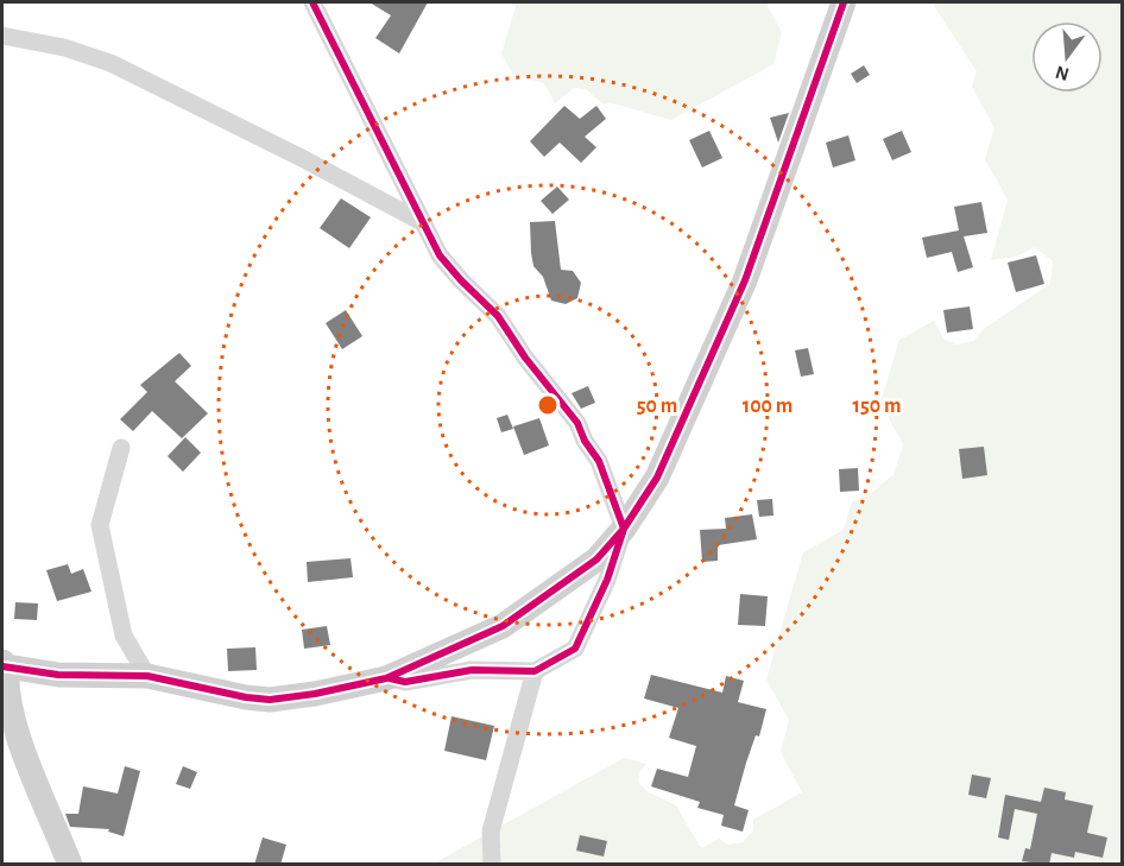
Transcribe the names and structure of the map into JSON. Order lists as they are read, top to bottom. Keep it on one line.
{"north":"bottom","rings":["50 m","100 m","150 m"]}
